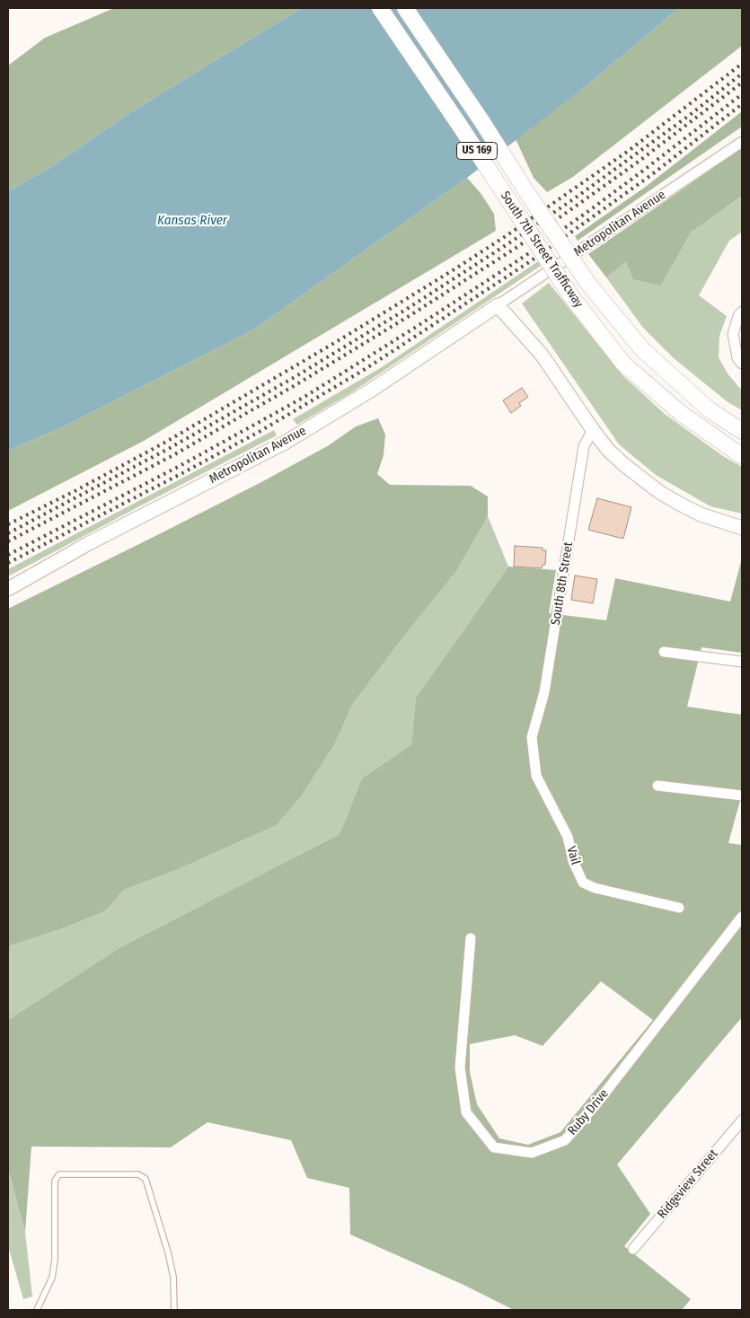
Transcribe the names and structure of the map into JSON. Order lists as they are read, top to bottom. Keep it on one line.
{"streets":{"main road":["US 169","Metropolitan Avenue","South 7th Street Trafficway"],"street":["South 8th Street","Vail","Ruby Drive","Ridgeview Street"]},"crossings":[["South 8th Street","Vail"]],"water":["Kansas River"]}
